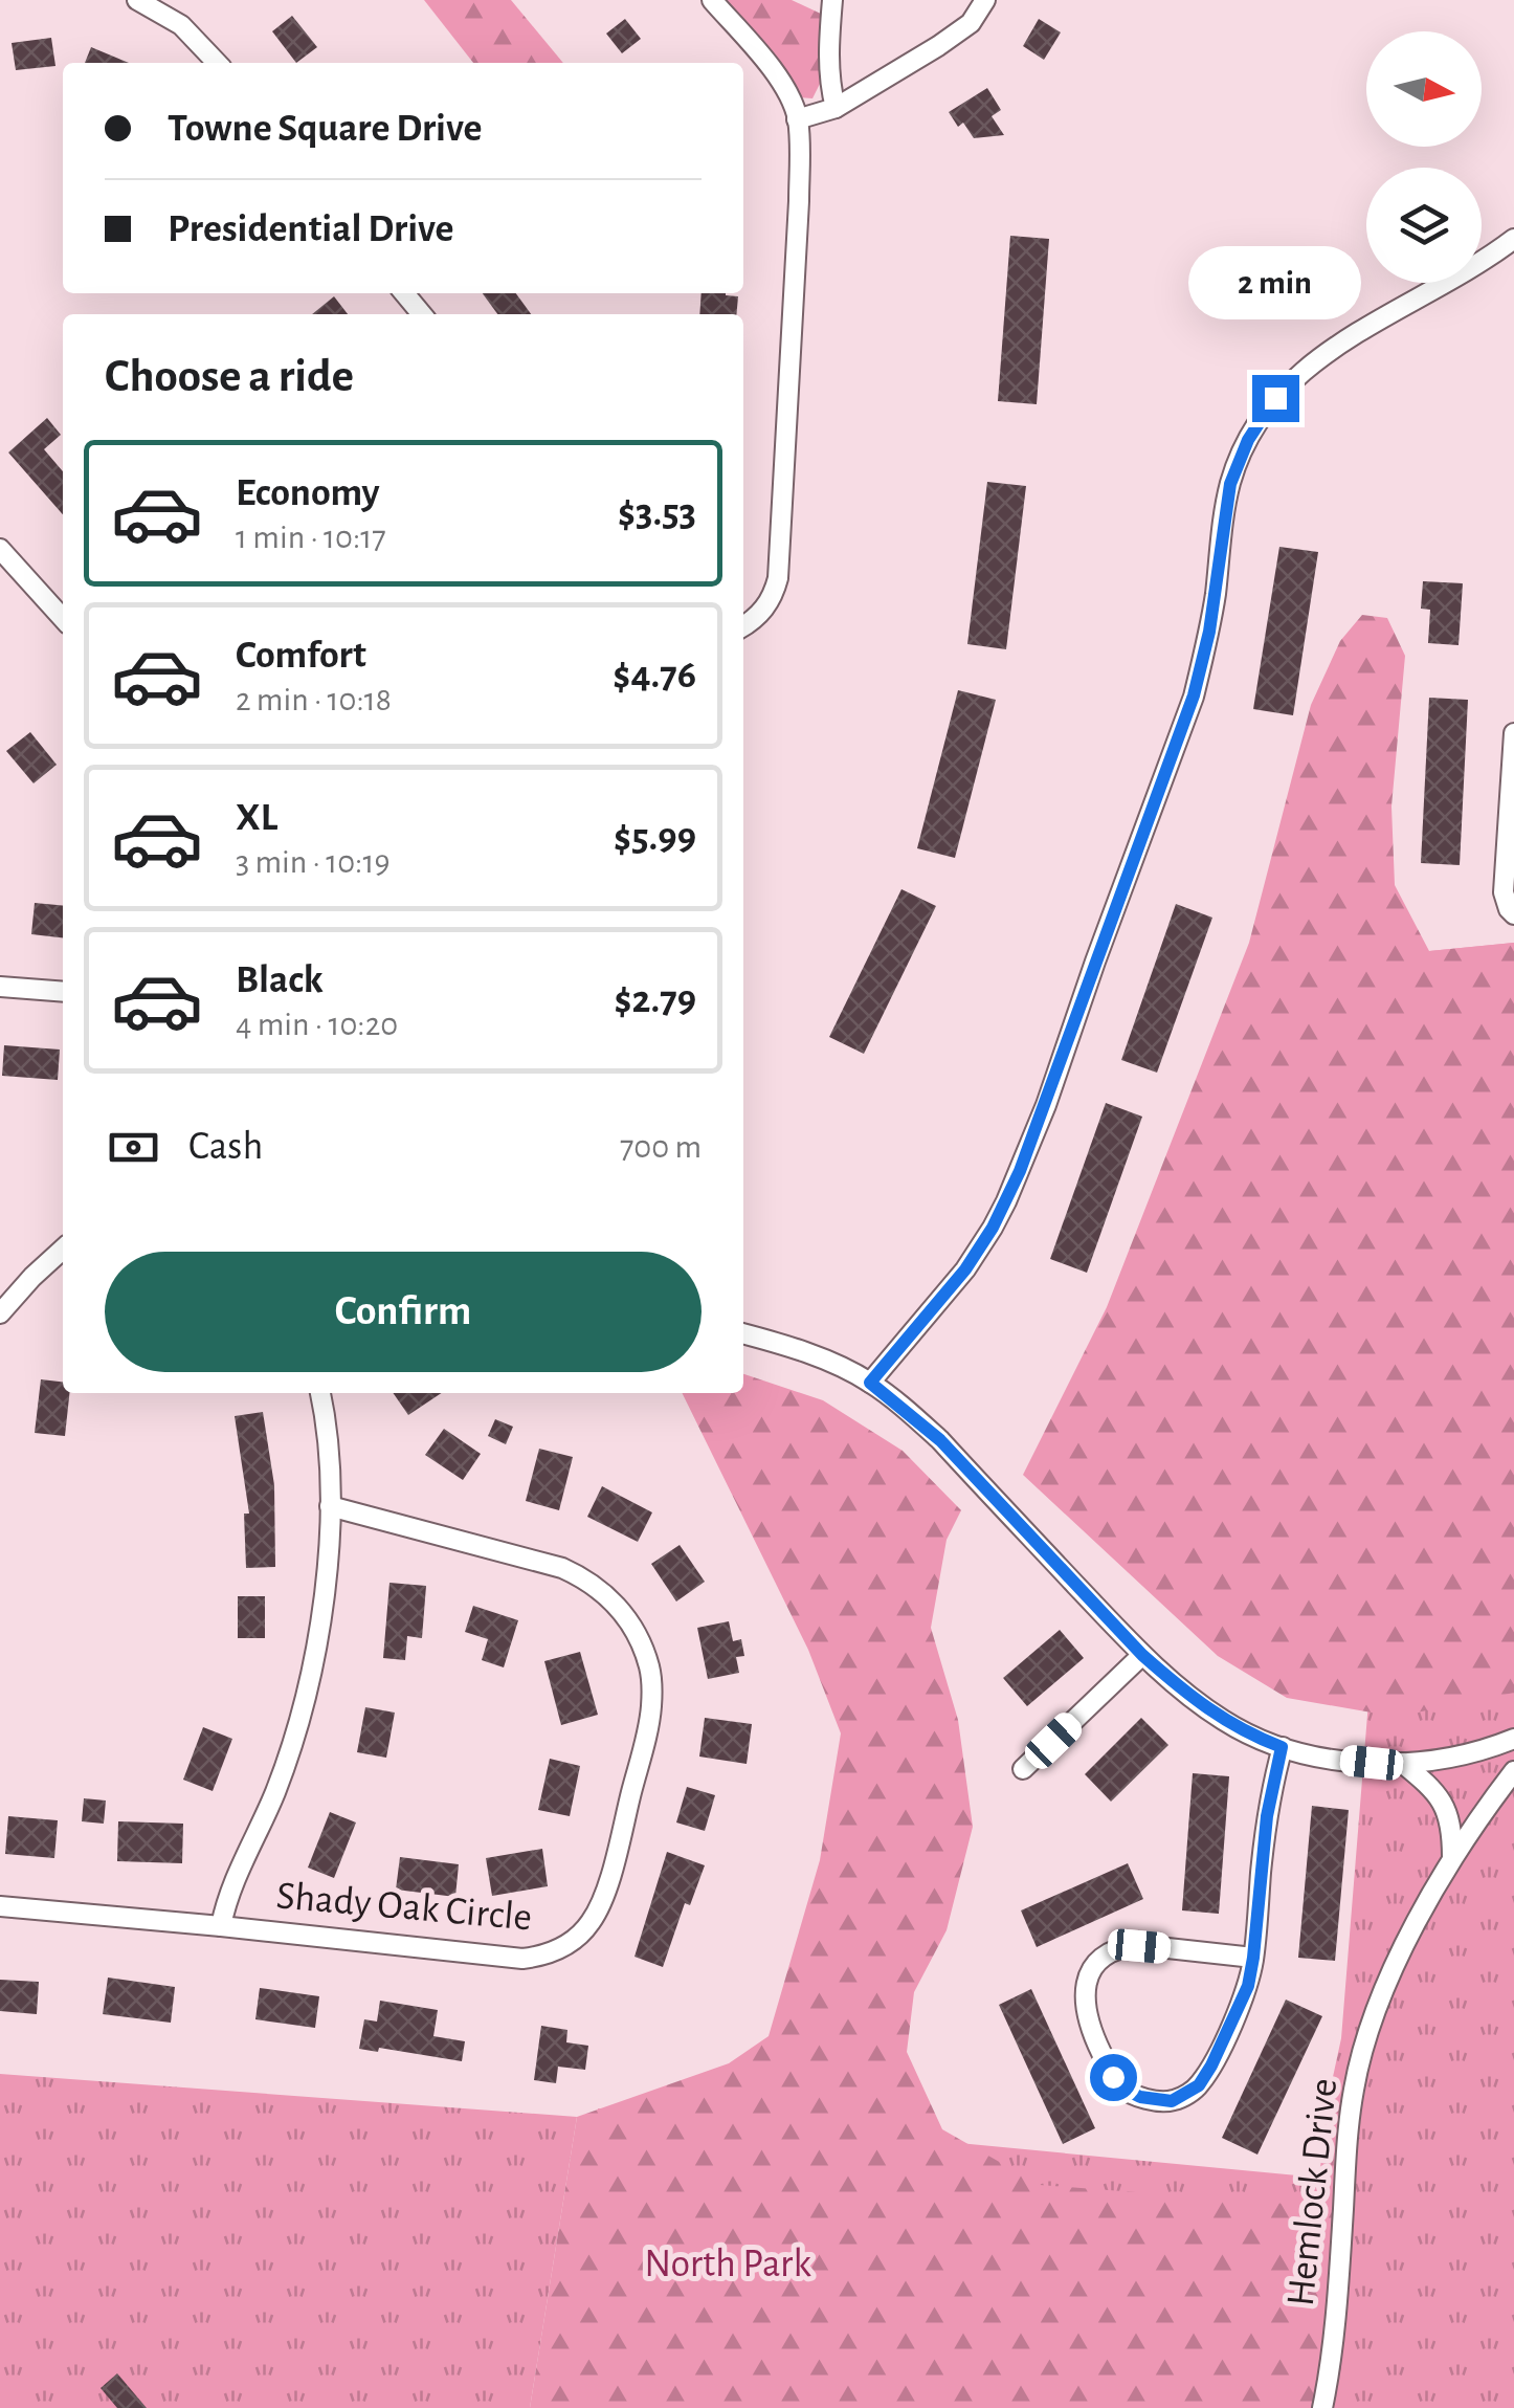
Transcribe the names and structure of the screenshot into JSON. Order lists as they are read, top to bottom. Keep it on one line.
{"streets":{"street":["Shady Oak Circle","Hemlock Drive"]},"parks":["North Park"],"north":"right","page":{"banner":["Towne Square Drive","Presidential Drive"],"bubble":"2 min","heading":"Choose a ride","list":[{"name":"Economy","note":"1 min · 10:17","value":"$3.53"},{"name":"Comfort","note":"2 min · 10:18","value":"$4.76"},{"name":"XL","note":"3 min · 10:19","value":"$5.99"},{"name":"Black","note":"4 min · 10:20","value":"$2.79"}],"pay":["Cash","700 m"],"buttons":"Confirm"}}
